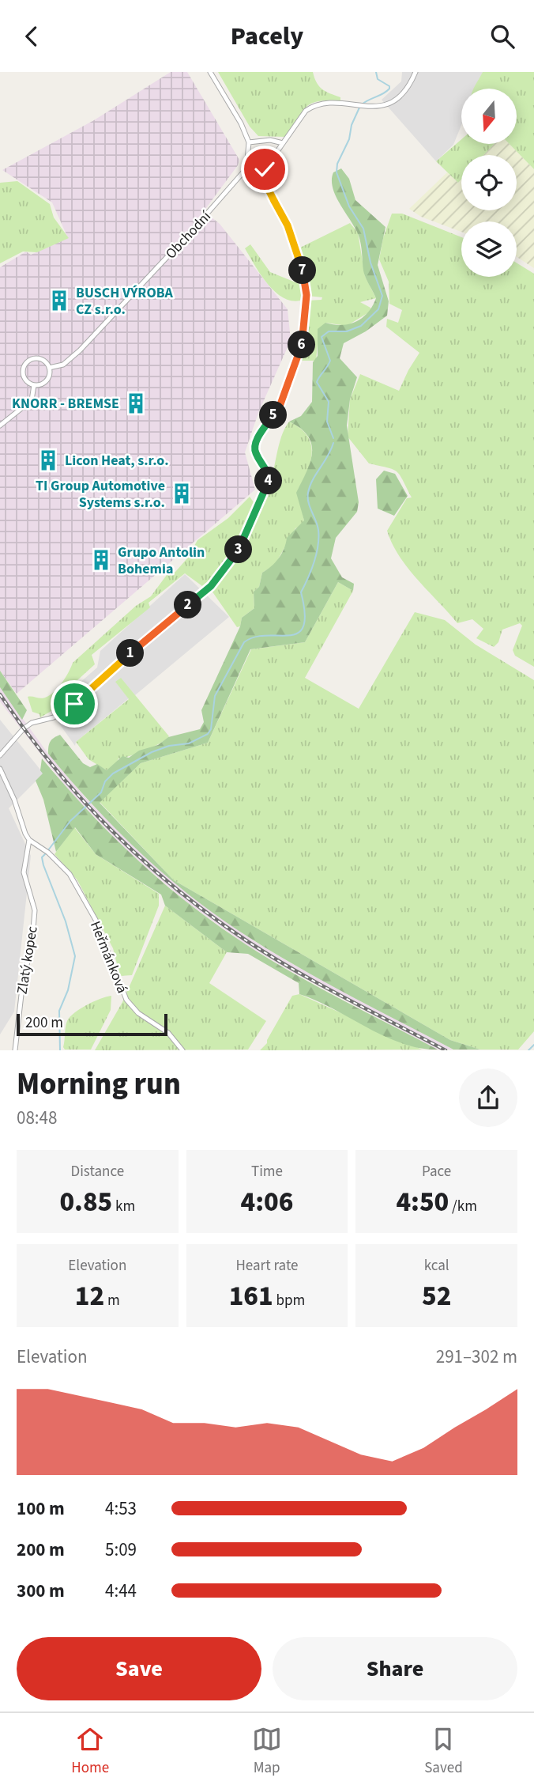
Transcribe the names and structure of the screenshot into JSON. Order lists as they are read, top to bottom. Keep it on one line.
{"streets":{"street":["Obchodní","Heřmánková","Zlatý kopec"]},"crossings":[["Heřmánková","Zlatý kopec"]],"places":{"building":["BUSCH VÝROBA CZ s.r.o.","KNORR - BREMSE","Licon Heat, s.r.o.","TI Group Automotive Systems s.r.o.","Grupo Antolin Bohemia"]},"scale_bar":"200 m","north":"bottom","page":{"header":"Pacely","pins":["7","6","5","4","3","2","1"],"scale":"200 m","heading":["Morning run","08:48"],"stats":[["Distance","0.85 km"],["Time","4:06"],["Pace","4:50 /km"],["Elevation","12 m"],["Heart rate","161 bpm"],["kcal","52"]],"chart":["Elevation","291–302 m"],"list":[{"name":"100 m","note":"4:53"},{"name":"200 m","note":"5:09"},{"name":"300 m","note":"4:44"}],"buttons":["Save","Share"],"tabs":["Home","Map","Saved"]}}
